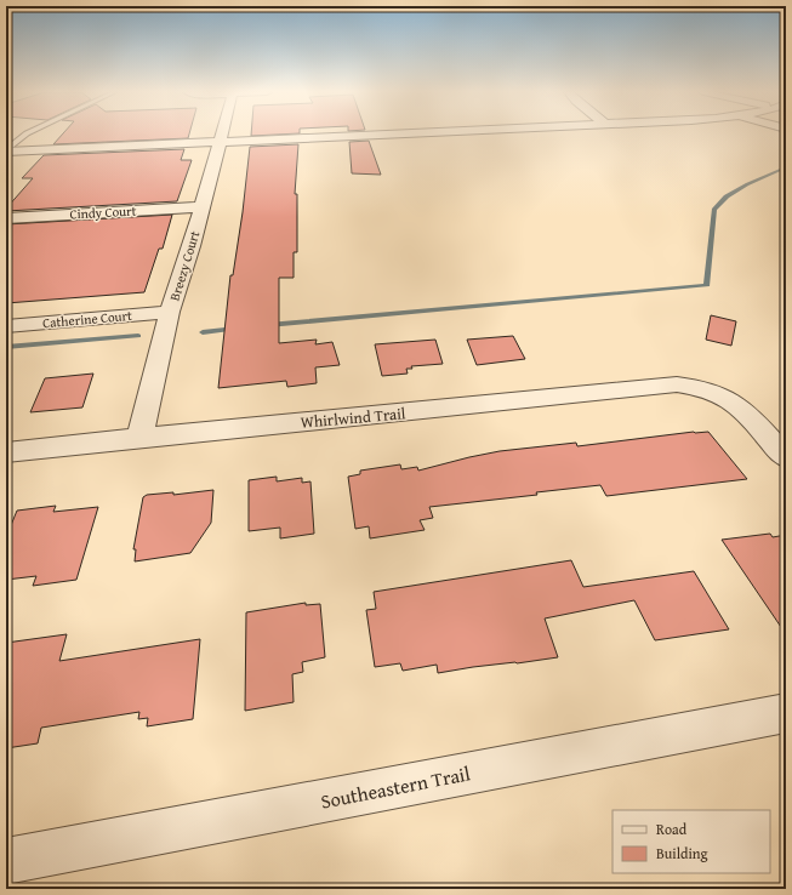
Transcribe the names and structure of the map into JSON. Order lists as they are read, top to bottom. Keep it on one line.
{"streets":{"street":["Cindy Court","Breezy Court","Catherine Court","Whirlwind Trail","Southeastern Trail"]},"crossings":[["Cindy Court","Breezy Court"],["Breezy Court","Catherine Court"],["Breezy Court","Whirlwind Trail"]],"legend":["Road","Building"]}
